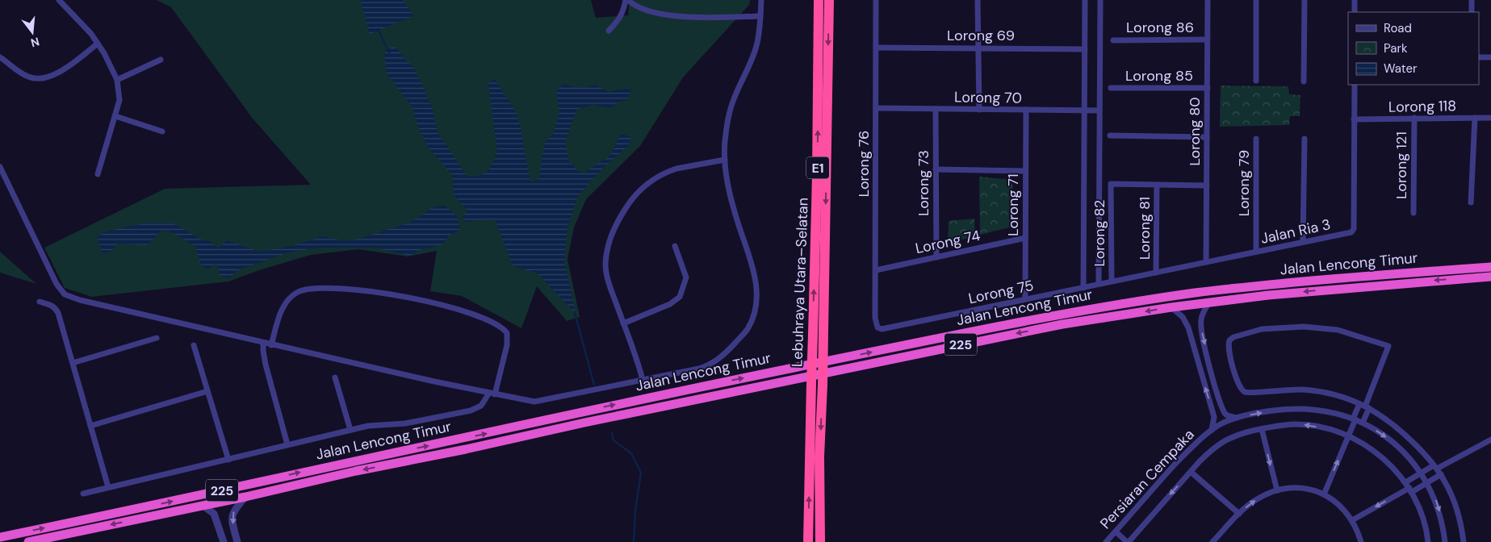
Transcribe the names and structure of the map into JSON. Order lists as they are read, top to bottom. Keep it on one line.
{"streets":{"highway":["E1","Jalan Lencong Timur","Lebuhraya Utara–Selatan","225"],"street":["Lorong 86","Lorong 69","Lorong 85","Lorong 70","Lorong 118","Lorong 80","Lorong 76","Lorong 121","Lorong 73","Lorong 79","Lorong 71","Lorong 81","Jalan Ria 3","Lorong 82","Lorong 74","Lorong 75","Persiaran Cempaka"]},"crossings":[["Lorong 86","Lorong 80"],["Lorong 69","Lorong 76"],["Lorong 85","Lorong 80"],["Lorong 70","Lorong 76"],["Lorong 70","Lorong 73"],["Lorong 70","Lorong 71"],["Lorong 118","Lorong 121"],["Lorong 118","Jalan Ria 3"],["Lorong 80","Jalan Ria 3"],["Lorong 80","Lorong 82"],["Lorong 76","Lorong 74"],["Lorong 76","Lorong 75"],["Lorong 73","Lorong 74"],["Lorong 79","Jalan Ria 3"],["Lorong 71","Lorong 74"],["Lorong 71","Lorong 75"],["Lorong 81","Jalan Ria 3"],["Lorong 81","Lorong 82"],["Jalan Ria 3","Lorong 82"],["Jalan Ria 3","Lorong 75"]],"legend":["Road","Park","Water"],"north":"bottom"}
